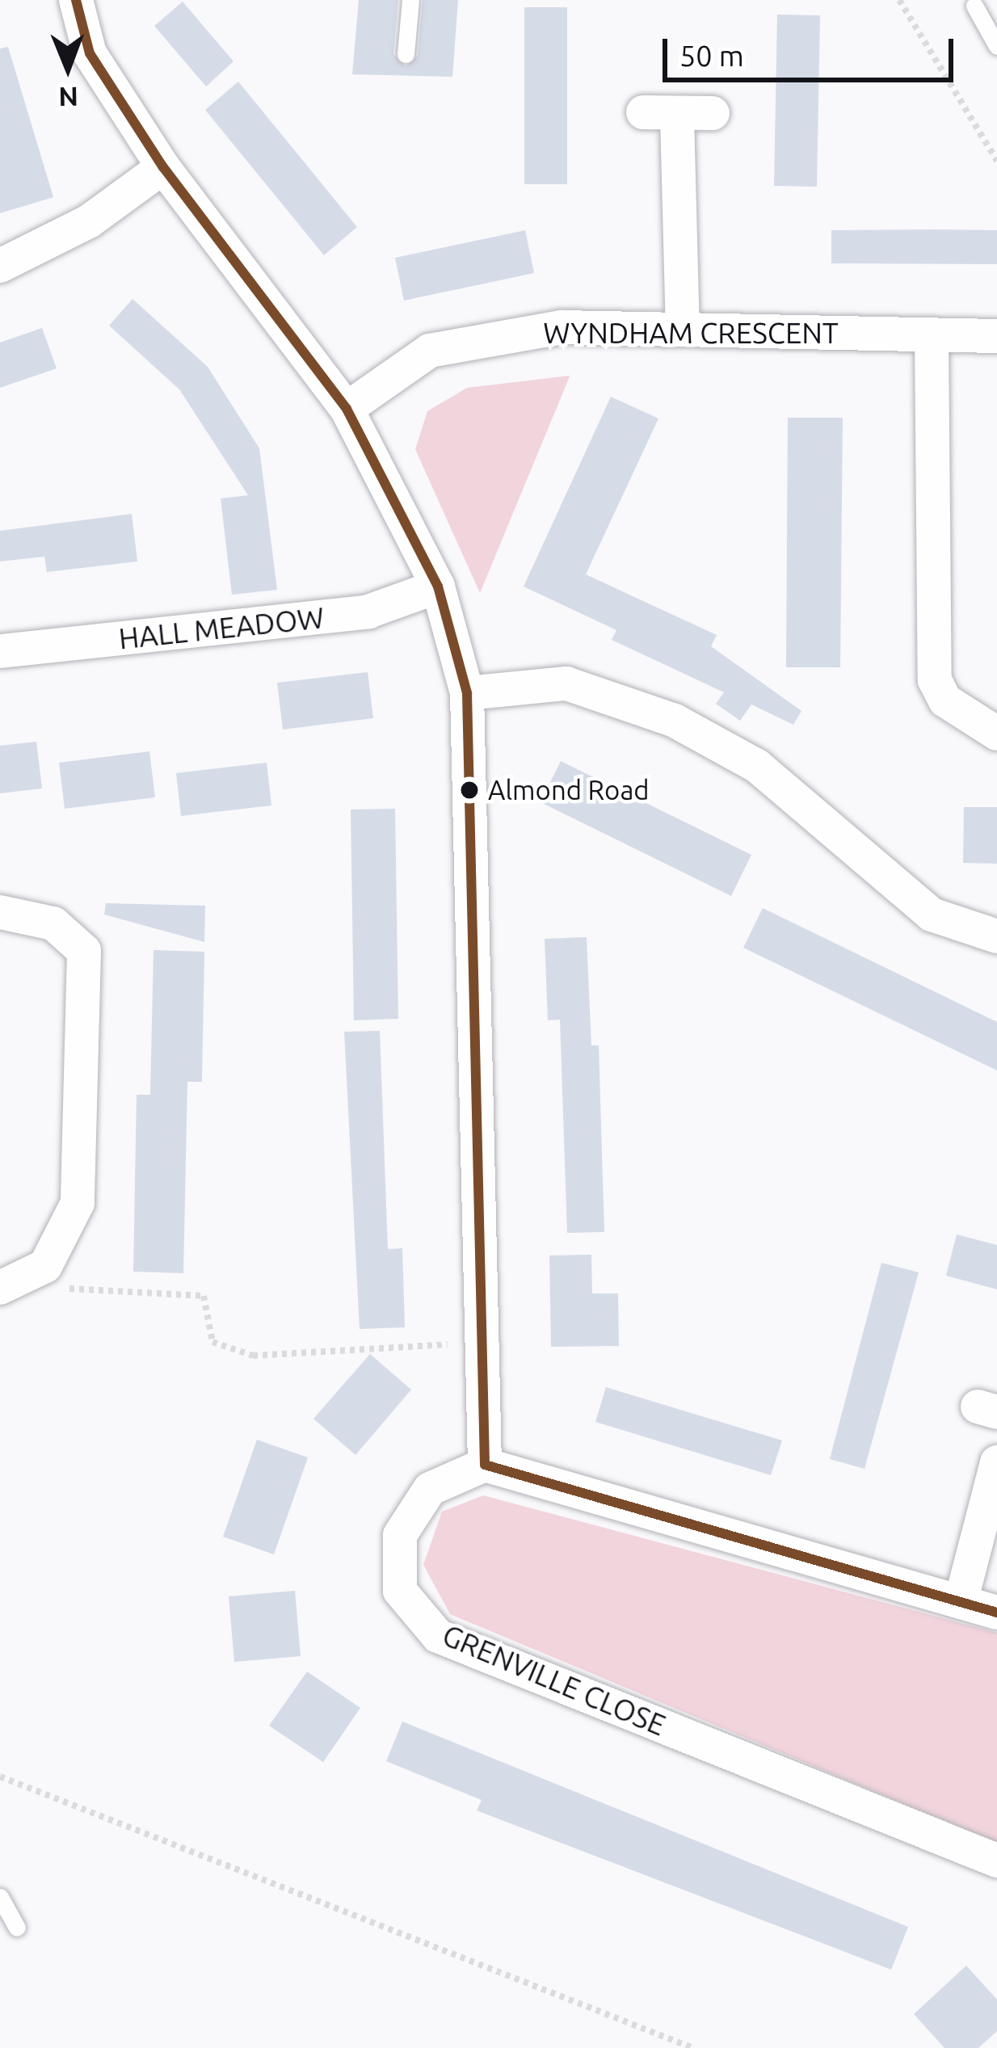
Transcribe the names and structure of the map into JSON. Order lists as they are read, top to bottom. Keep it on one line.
{"streets":{"street":["WYNDHAM CRESCENT","HALL MEADOW","GRENVILLE CLOSE"]},"places":["Almond Road"],"scale_bar":"50 m","north":"bottom"}
